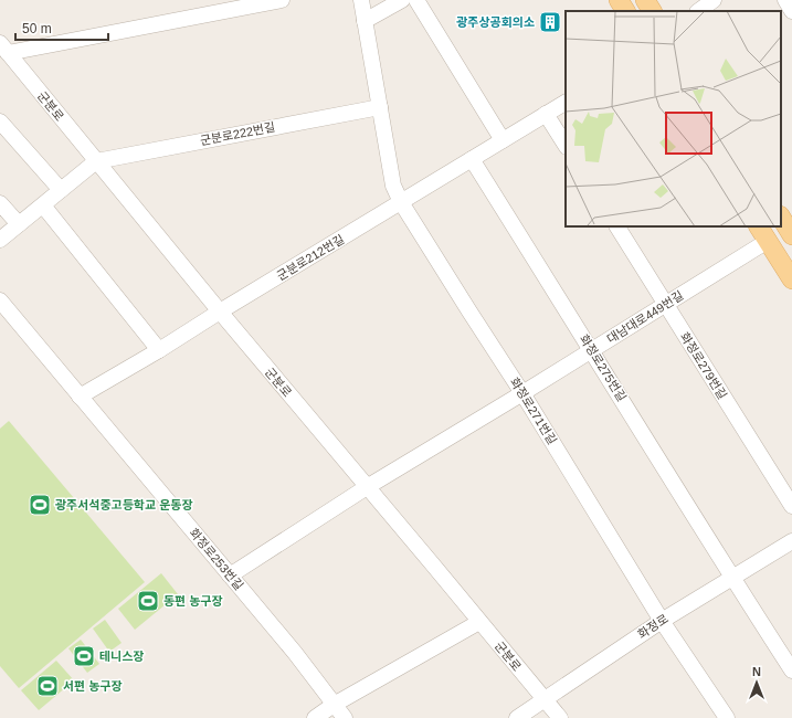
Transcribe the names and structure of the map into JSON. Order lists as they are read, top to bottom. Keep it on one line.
{"streets":{"street":["군분로","군분로222번길","군분로212번길","대남대로449번길","화정로279번길","화정로275번길","화정로271번길","화정로253번길","화정로"]},"crossings":[["군분로","군분로222번길"],["군분로","군분로212번길"],["군분로","대남대로449번길"],["군분로","화정로"],["군분로222번길","화정로271번길"],["군분로212번길","화정로275번길"],["군분로212번길","화정로271번길"],["군분로212번길","화정로253번길"],["대남대로449번길","화정로279번길"],["대남대로449번길","화정로275번길"],["대남대로449번길","화정로271번길"],["대남대로449번길","화정로253번길"],["화정로275번길","화정로"],["화정로271번길","화정로"]],"places":{"building":["광주상공회의소"],"sports":["광주서석중고등학교 운동장","동편 농구장","테니스장","서편 농구장"]},"scale_bar":"50 m","north":"top"}
